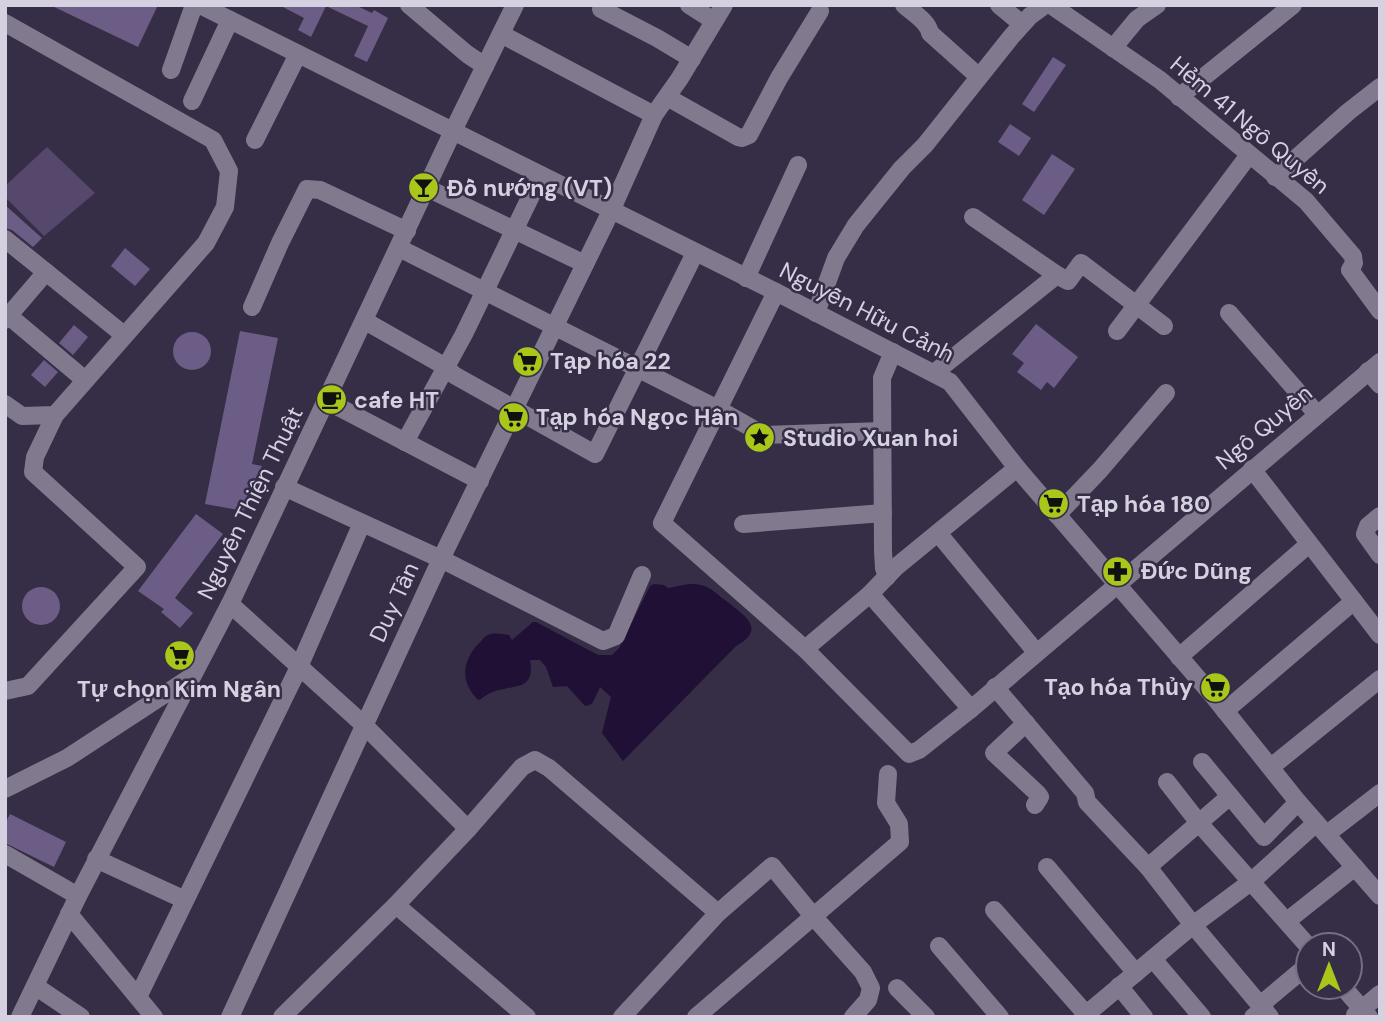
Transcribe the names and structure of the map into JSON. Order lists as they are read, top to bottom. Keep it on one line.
{"streets":{"street":["Hẻm 41 Ngô Quyền","Nguyễn Hữu Cảnh","Ngô Quyền","Nguyễn Thiện Thuật","Duy Tân"]},"crossings":[["Nguyễn Hữu Cảnh","Ngô Quyền"],["Nguyễn Hữu Cảnh","Nguyễn Thiện Thuật"],["Nguyễn Hữu Cảnh","Duy Tân"]],"places":{"bar":["Đồ nướng (VT)"],"supermarket":["Tạp hóa 22","Tạp hóa Ngọc Hân","Tạp hóa 180","Tự chọn Kim Ngân","Tạo hóa Thủy"],"cafe":["cafe HT"],"place":["Studio Xuan hoi"],"pharmacy":["Đức Dũng"]},"north":"top"}
